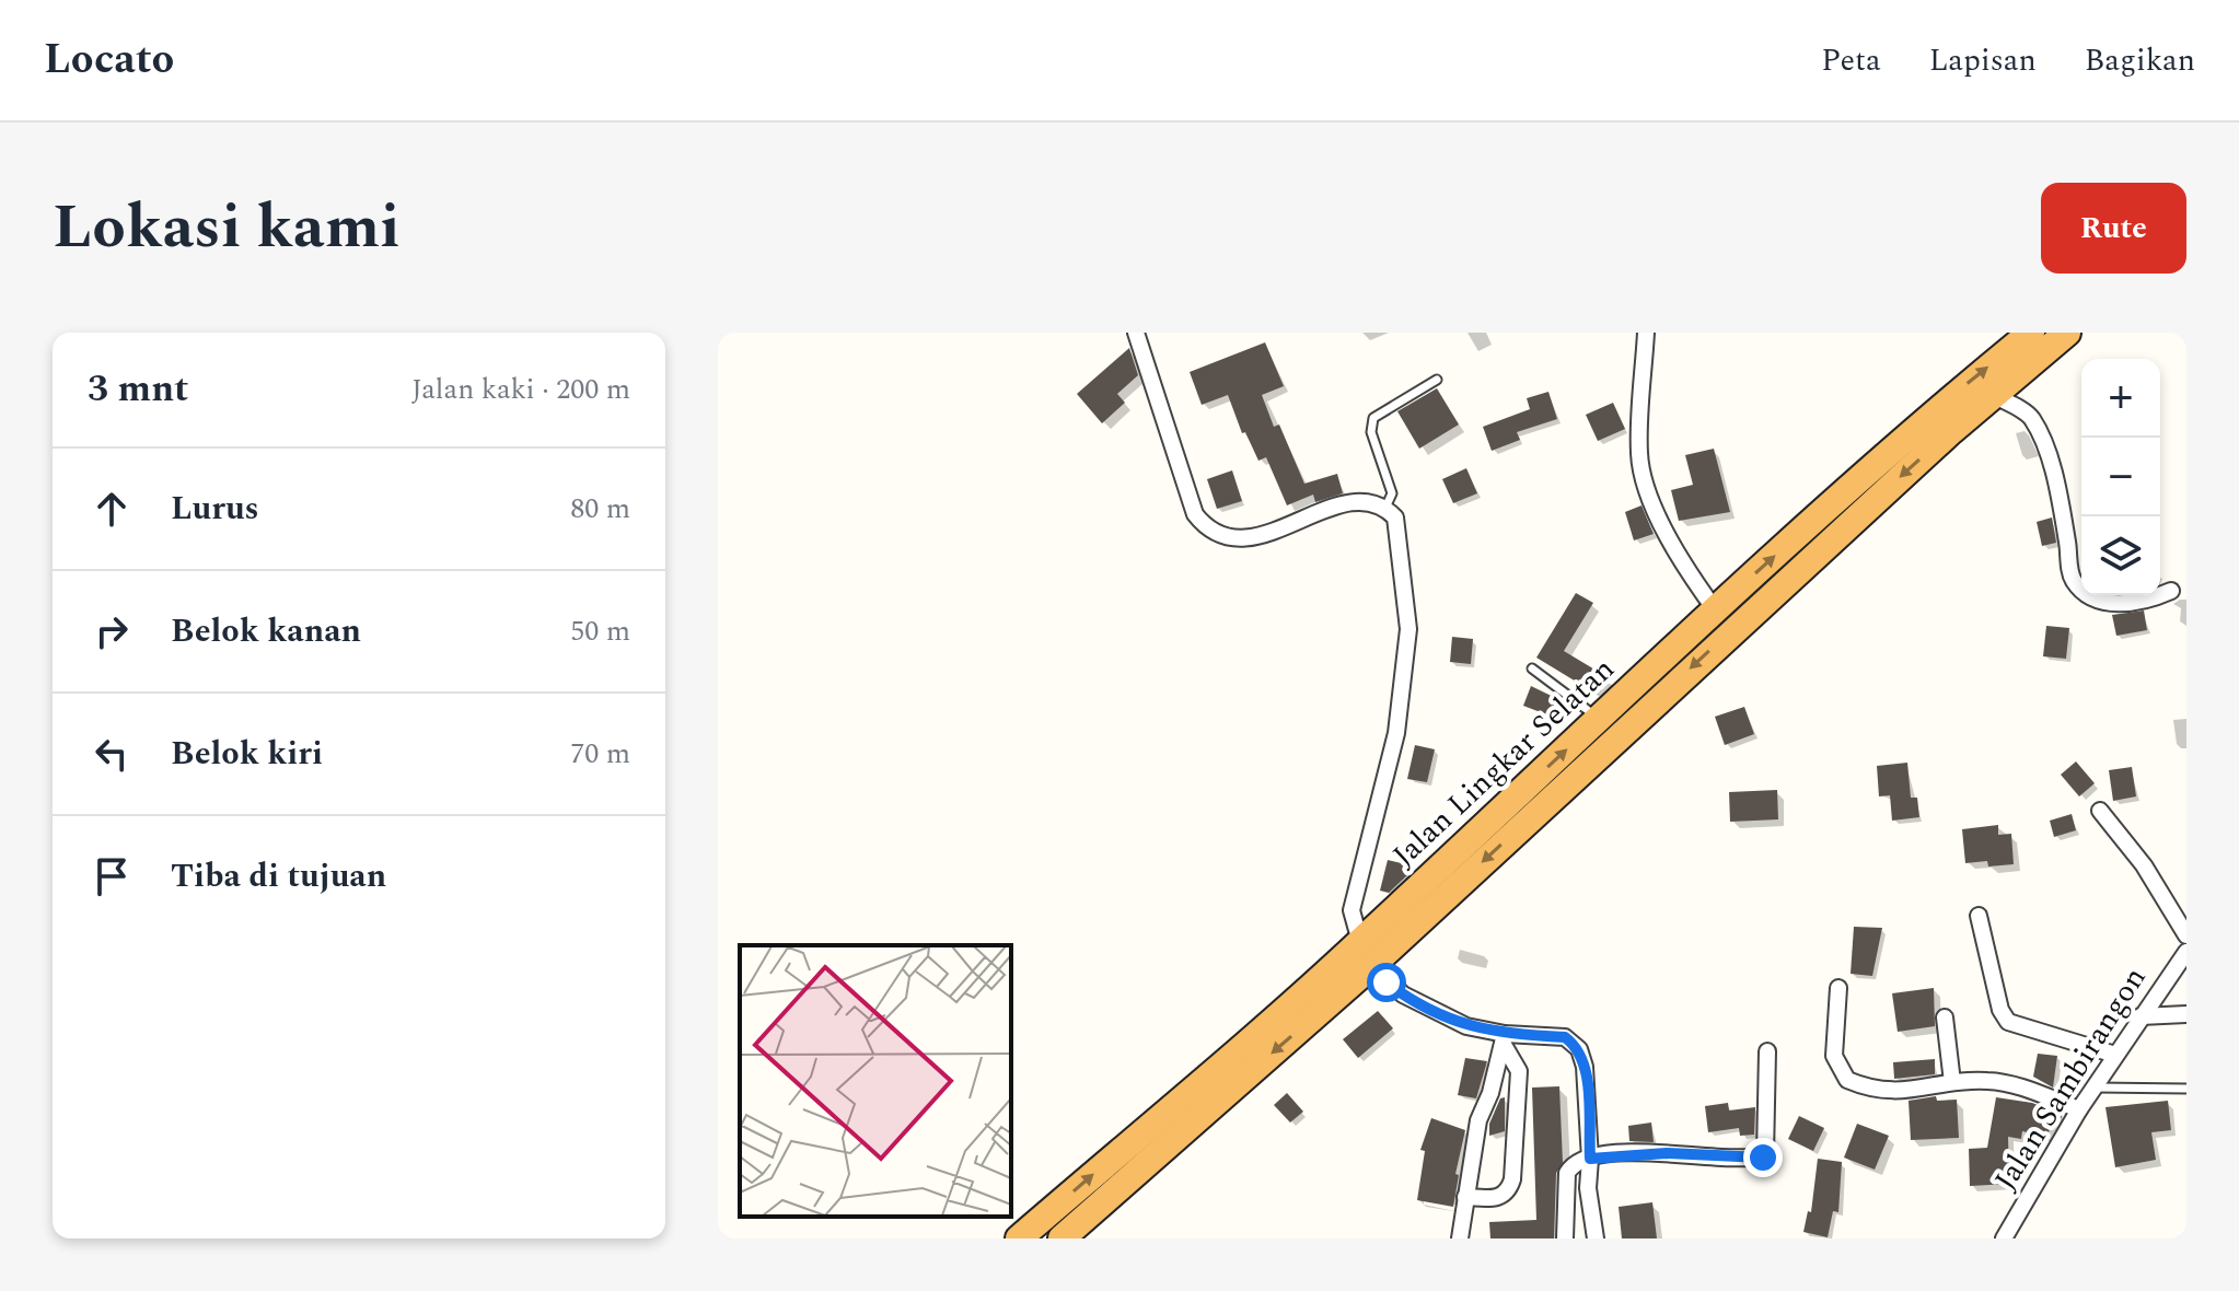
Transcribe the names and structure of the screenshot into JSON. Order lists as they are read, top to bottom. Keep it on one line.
{"streets":{"highway":["Jalan Lingkar Selatan"],"street":["Jalan Sambirangon"]},"page":{"header":"Locato","nav":["Peta","Lapisan","Bagikan"],"title":"Lokasi kami","buttons":"Rute","heading":["3 mnt","Jalan kaki · 200 m"],"map_buttons":["+","−"],"list":[["Lurus","80 m"],["Belok kanan","50 m"],["Belok kiri","70 m"],"Tiba di tujuan"]}}
